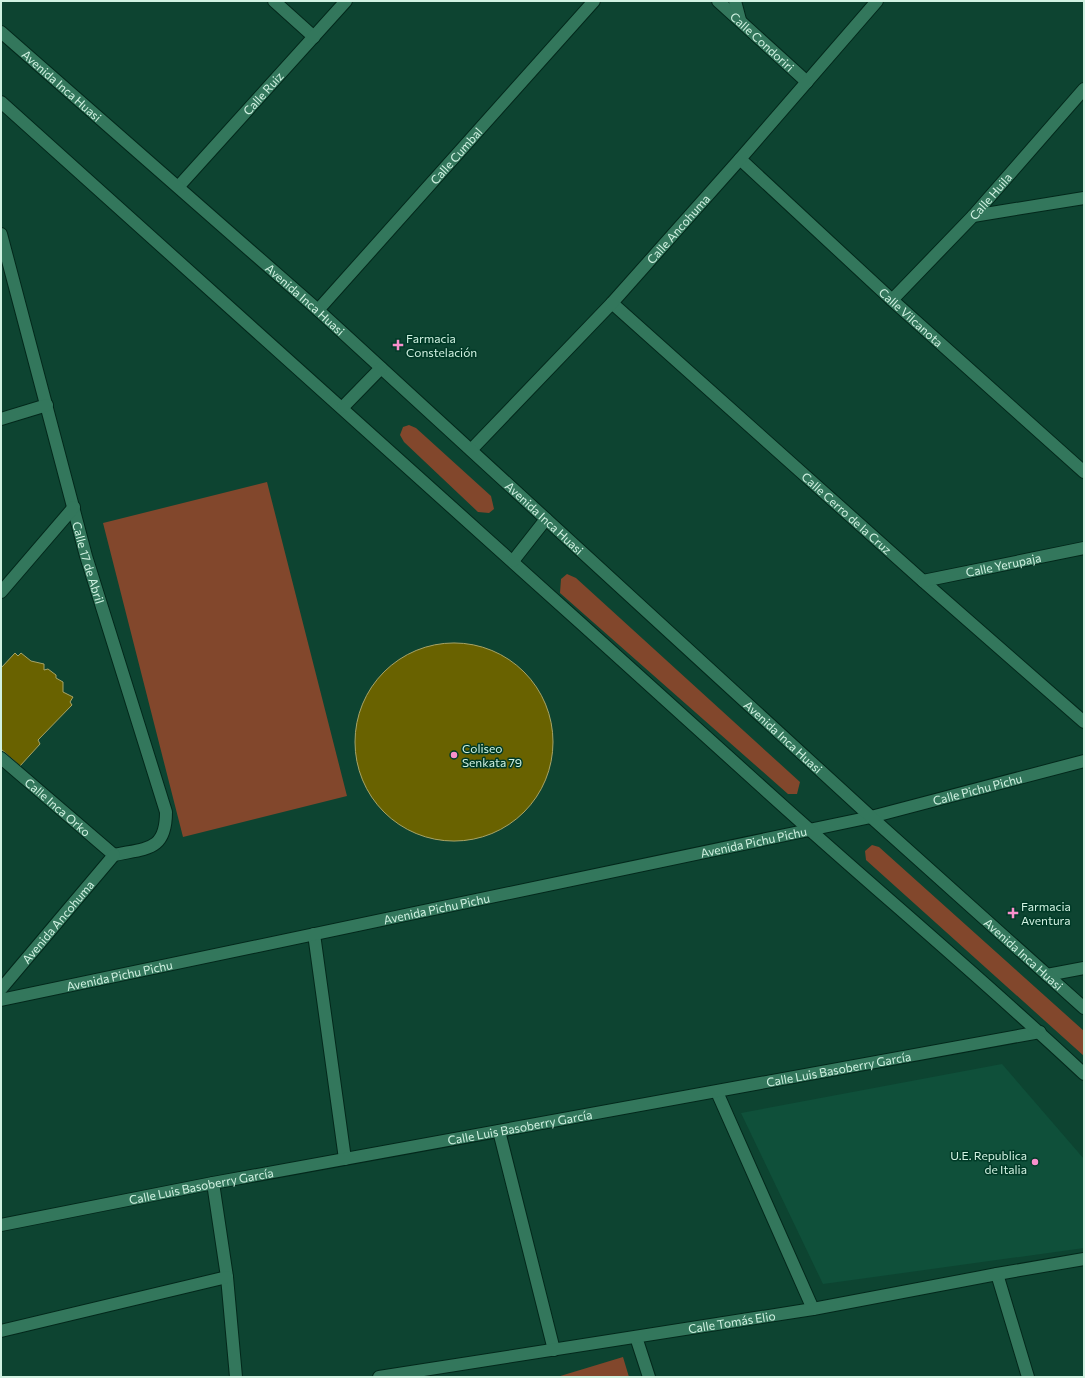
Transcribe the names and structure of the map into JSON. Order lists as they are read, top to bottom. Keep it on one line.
{"streets":{"street":["Calle Condoriri","Avenida Inca Huasi","Calle Ruiz","Calle Cumbal","Calle Huila","Calle Ancohuma","Calle Vilcanota","Calle Cerro de la Cruz","Calle 17 de Abril","Calle Yerupaja","Calle Pichu Pichu","Calle Inca Orko","Avenida Pichu Pichu","Avenida Ancohuma","Calle Luis Basoberry García","Calle Tomás Elio"]},"crossings":[["Calle Condoriri","Calle Ancohuma"],["Avenida Inca Huasi","Calle Ruiz"],["Avenida Inca Huasi","Calle Cumbal"],["Avenida Inca Huasi","Calle Ancohuma"],["Avenida Inca Huasi","Calle Pichu Pichu"],["Avenida Inca Huasi","Avenida Pichu Pichu"],["Calle Huila","Calle Vilcanota"],["Calle Ancohuma","Calle Vilcanota"],["Calle Ancohuma","Calle Cerro de la Cruz"],["Calle Cerro de la Cruz","Calle Yerupaja"],["Calle 17 de Abril","Calle Inca Orko"],["Calle 17 de Abril","Avenida Ancohuma"],["Calle Pichu Pichu","Avenida Pichu Pichu"],["Calle Inca Orko","Avenida Ancohuma"]],"places":{"health":["Farmacia Constelación","Farmacia Aventura"],"other":["Coliseo Senkata 79","U.E. Republica de Italia"]}}
